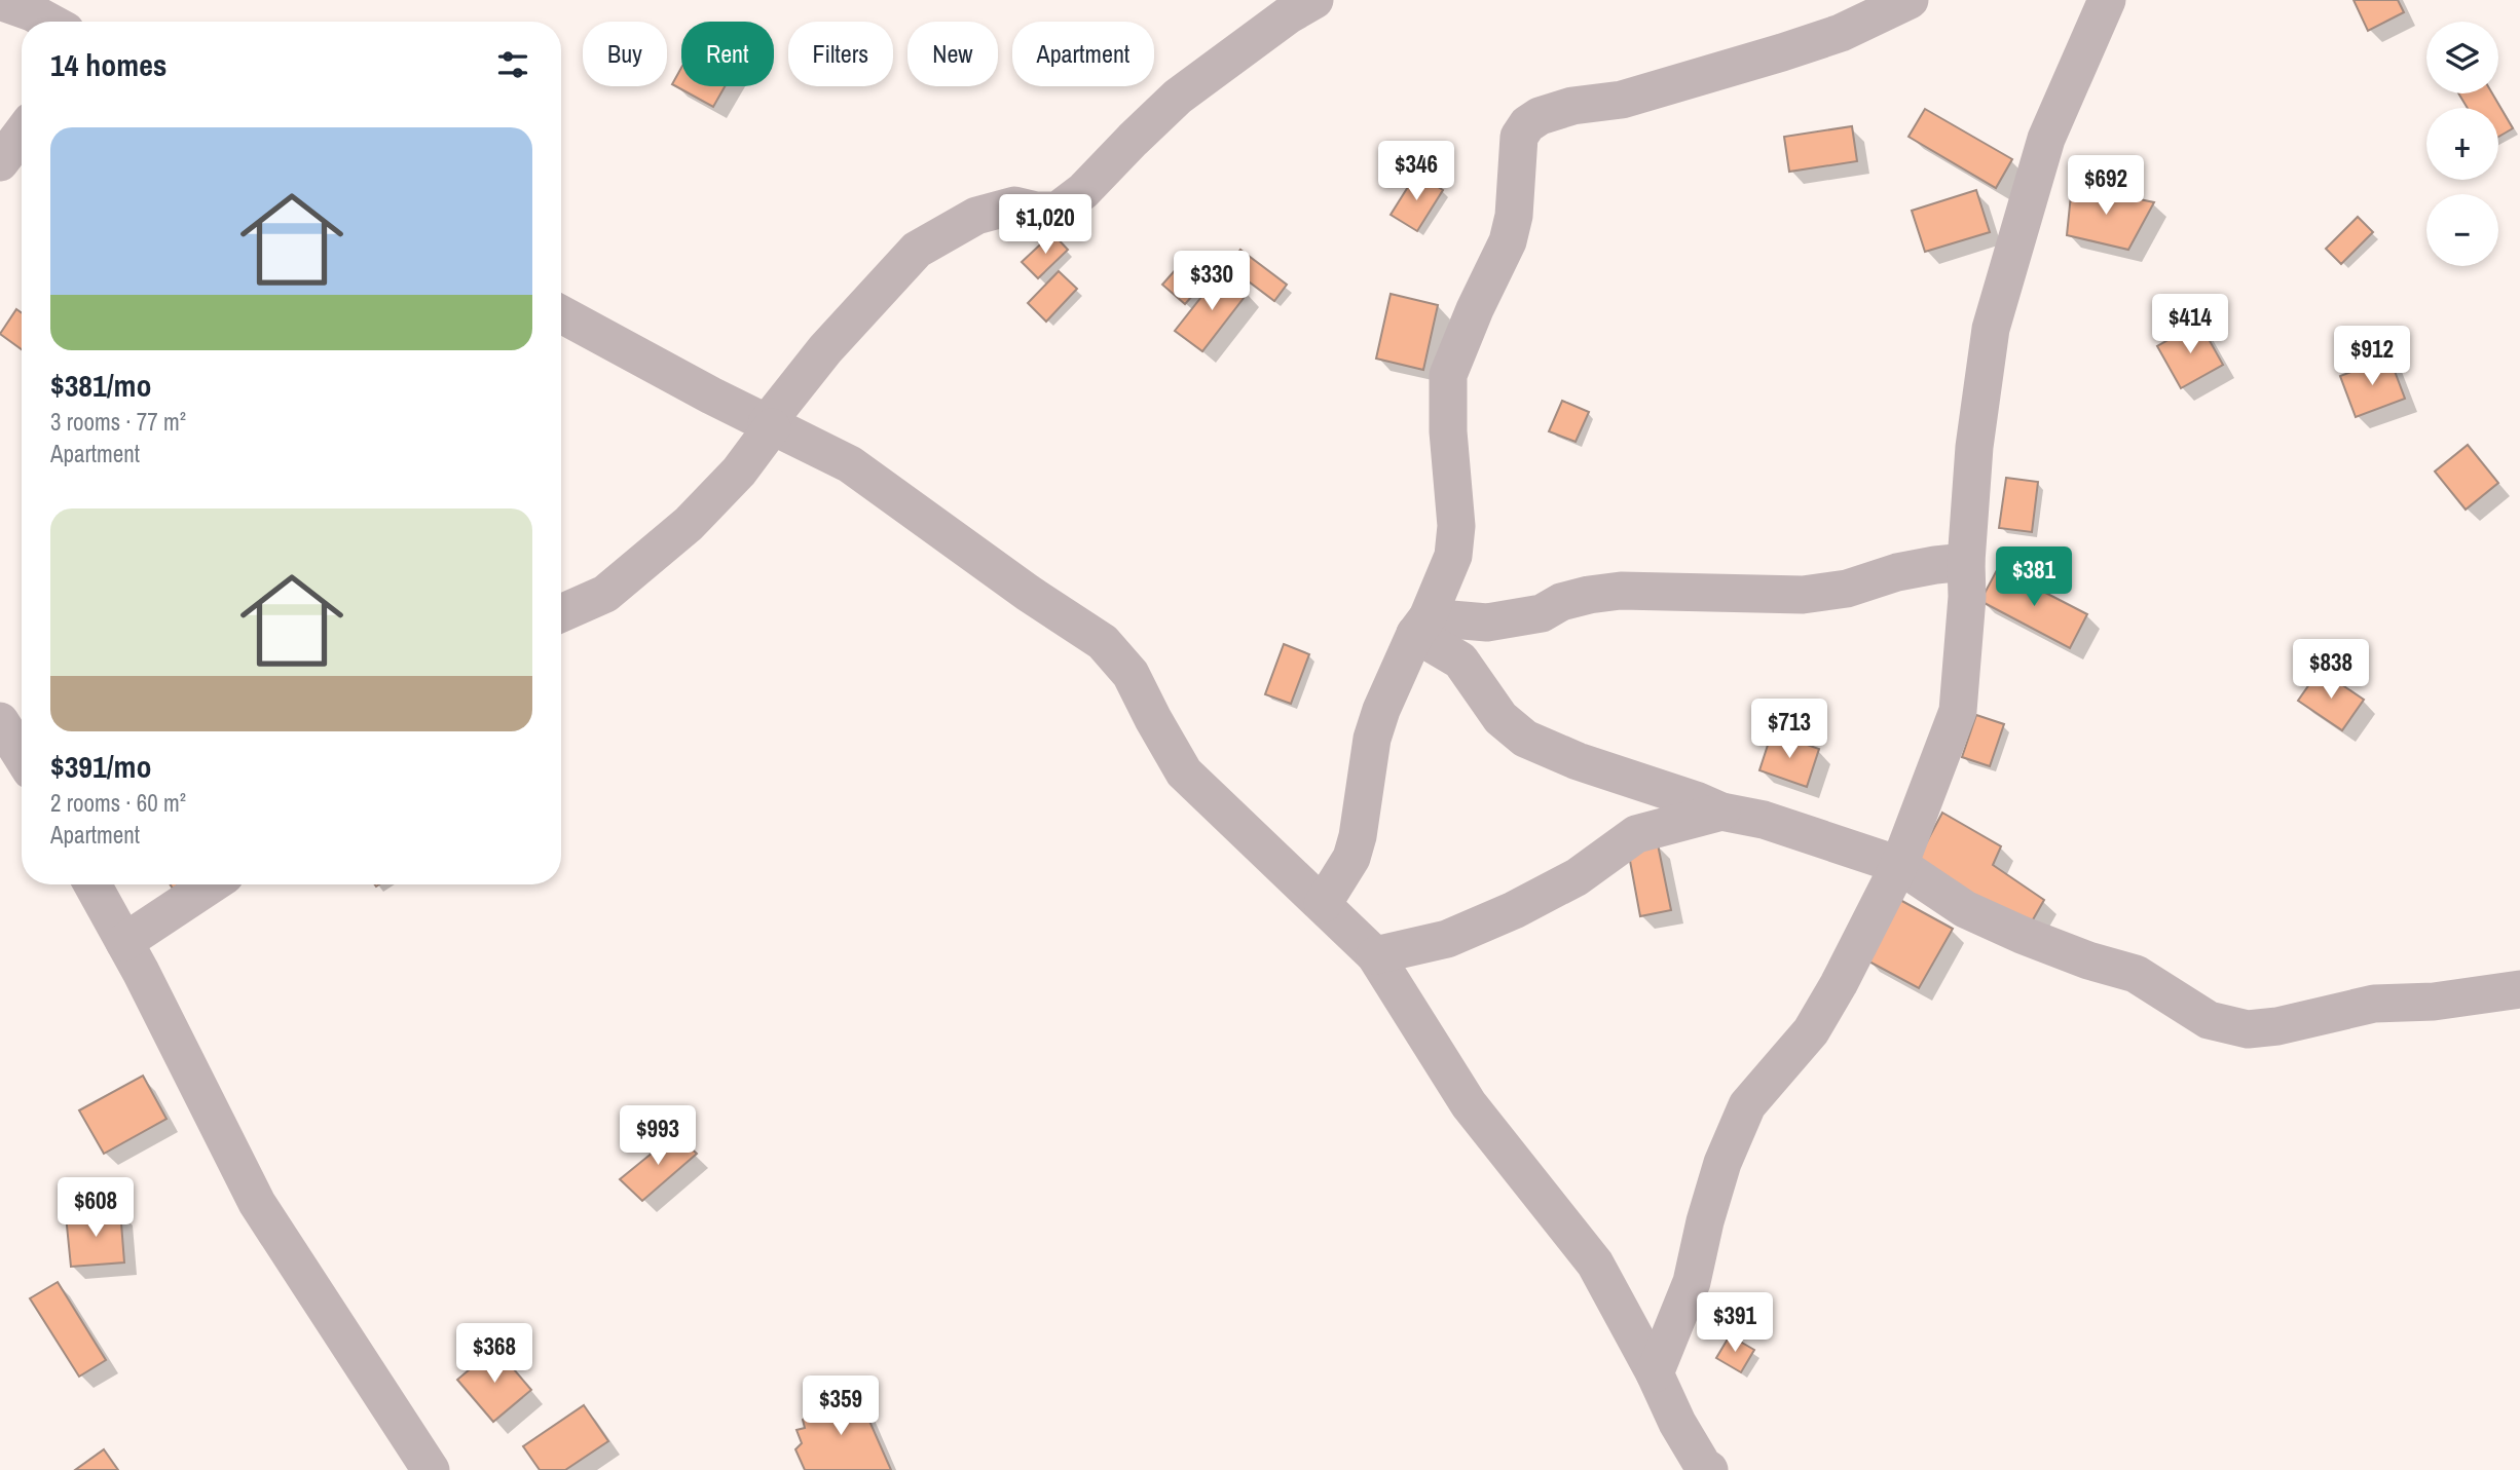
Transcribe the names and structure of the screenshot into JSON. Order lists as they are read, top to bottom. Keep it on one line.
{"page":{"map_buttons":["+","−"],"chip":["Buy","Rent","Filters","New","Apartment"],"heading":"14 homes","list":[{"name":"$381/mo","note":"3 rooms · 77 m² · Apartment"},{"name":"$391/mo","note":"2 rooms · 60 m² · Apartment"}],"price":["$346","$692","$1,020","$330","$414","$912","$381","$838","$713","$993","$608","$391","$368","$359"]}}
